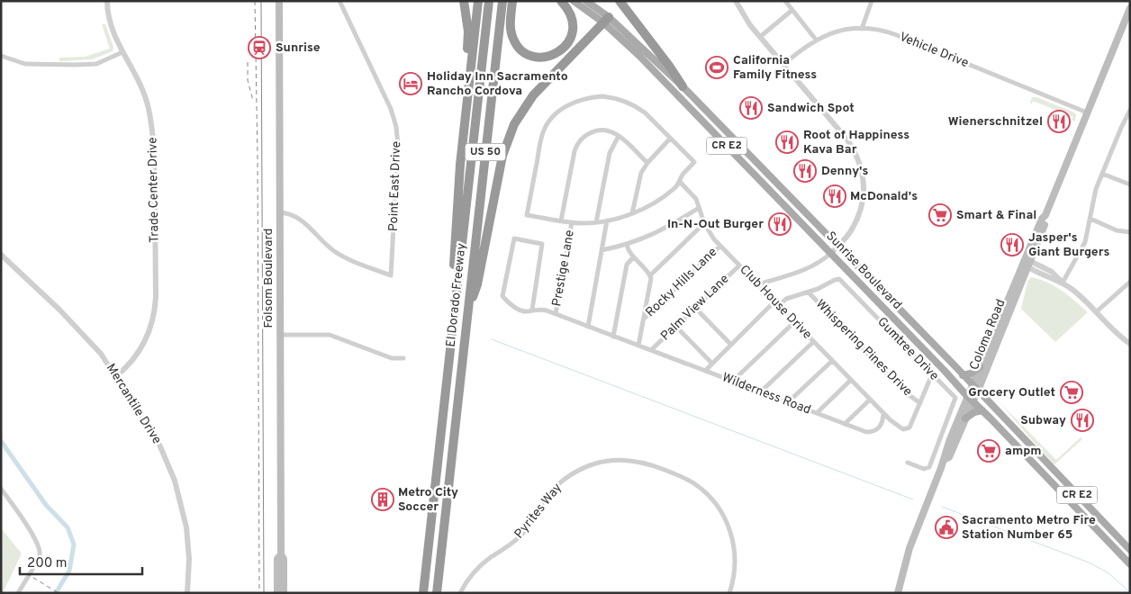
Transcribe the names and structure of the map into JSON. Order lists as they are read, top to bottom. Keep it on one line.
{"streets":{"highway":["US 50","El Dorado Freeway"],"main road":["CR E2","Sunrise Boulevard","Folsom Boulevard","Coloma Road"],"street":["Vehicle Drive","Point East Drive","Trade Center Drive","Prestige Lane","Rocky Hills Lane","Club House Drive","Palm View Lane","Whispering Pines Drive","Gumtree Drive","Wilderness Road","Mercantile Drive","Pyrites Way"]},"crossings":[["Vehicle Drive","Coloma Road"],["Point East Drive","Folsom Boulevard"],["Trade Center Drive","Mercantile Drive"],["Prestige Lane","Wilderness Road"],["Sunrise Boulevard","Coloma Road"],["Rocky Hills Lane","Club House Drive"],["Club House Drive","Palm View Lane"],["Club House Drive","Whispering Pines Drive"],["Club House Drive","Gumtree Drive"],["Club House Drive","Wilderness Road"],["Palm View Lane","Wilderness Road"],["Whispering Pines Drive","Gumtree Drive"],["Gumtree Drive","Wilderness Road"]],"places":{"station":["Sunrise"],"sports":["California Family Fitness"],"hotel":["Holiday Inn Sacramento Rancho Cordova"],"restaurant":["Sandwich Spot","Wienerschnitzel","Root of Happiness Kava Bar","Denny's","McDonald's","In-N-Out Burger","Jasper's Giant Burgers","Subway"],"supermarket":["Smart & Final","Grocery Outlet","ampm"],"building":["Metro City Soccer"],"public building":["Sacramento Metro Fire Station Number 65"]},"scale_bar":"200 m"}
